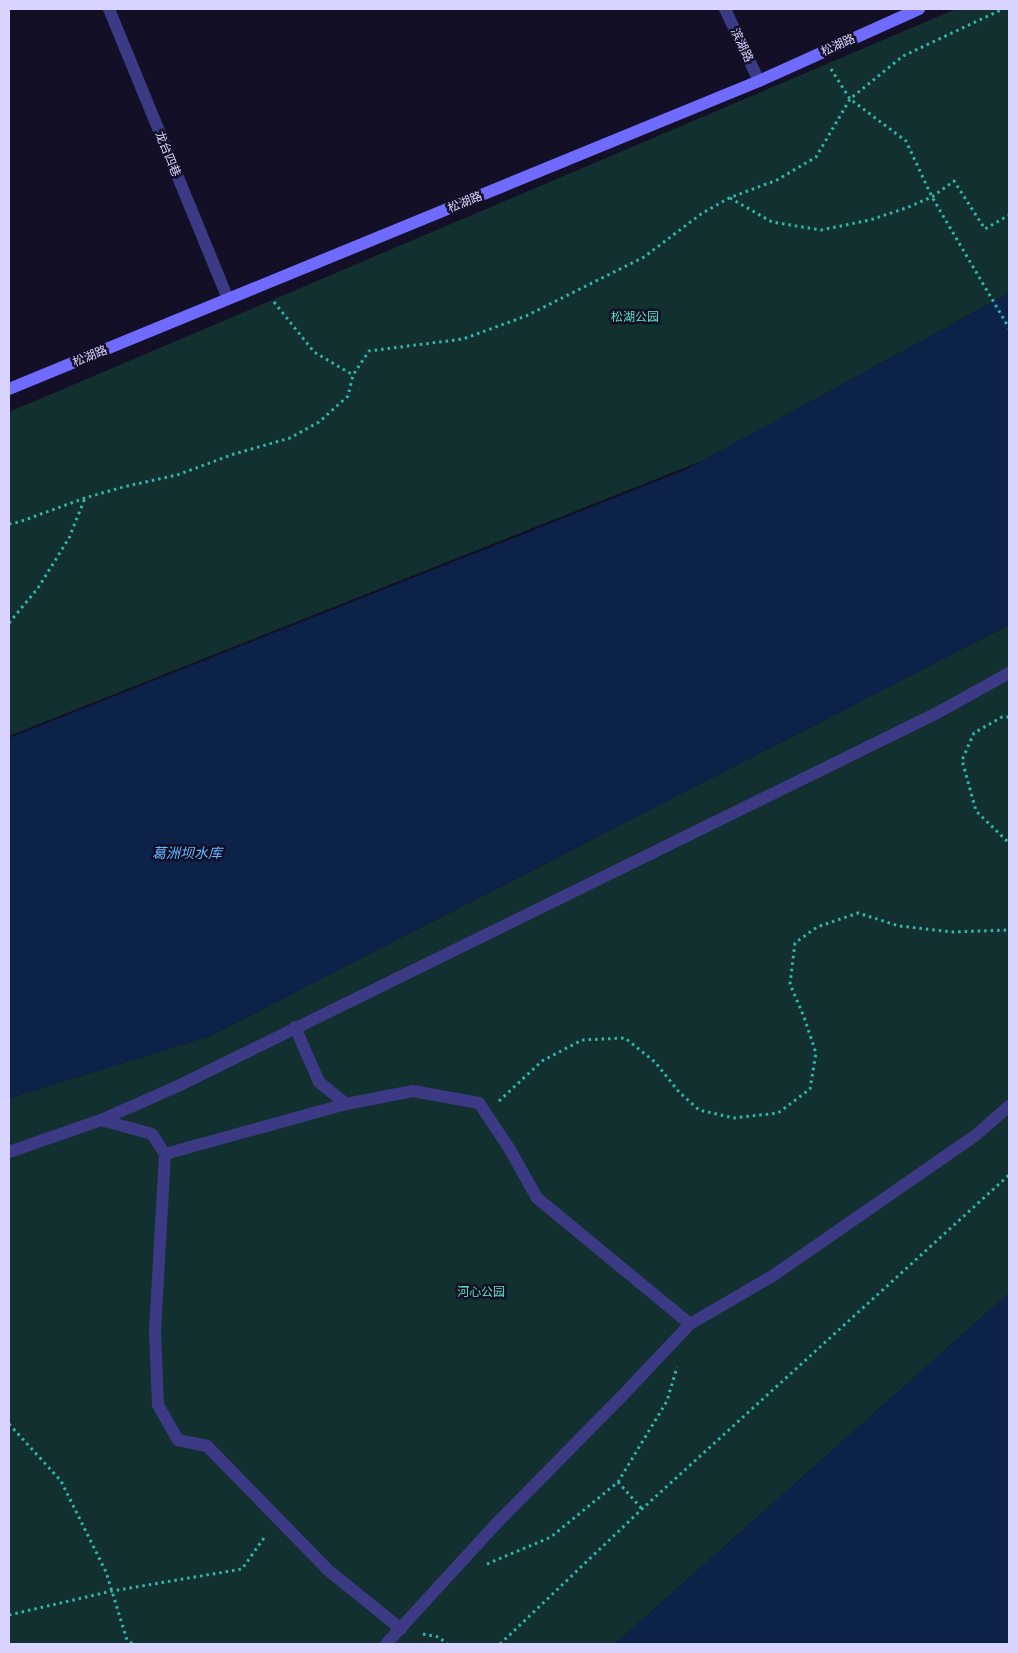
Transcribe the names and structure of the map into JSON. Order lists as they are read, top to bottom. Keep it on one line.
{"streets":{"main road":["松湖路"],"street":["滨湖路","龙台四巷"]},"crossings":[["滨湖路","松湖路"],["松湖路","龙台四巷"]],"water":["葛洲坝水库"],"parks":["松湖公园","河心公园"]}
